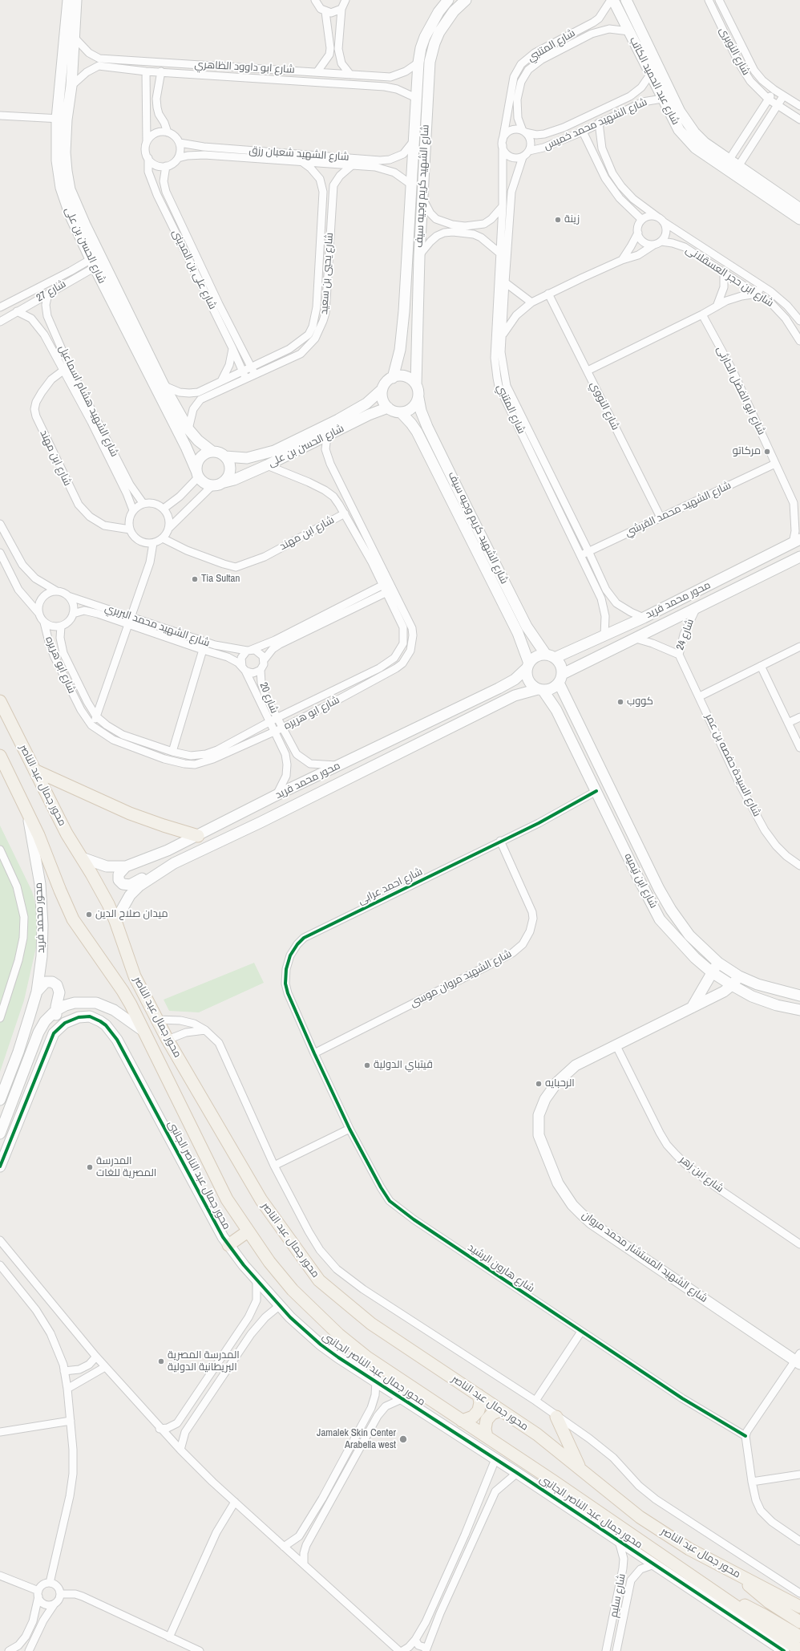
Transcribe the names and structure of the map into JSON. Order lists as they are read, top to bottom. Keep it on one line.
{"streets":{"main road":["محور جمال عبد الناصر"],"street":["شارع المتنبي","شارع النوبرى","شارع ابو داوود الظاهري","شارع عبد الحميد الكاتب","شارع الشهيد محمد خميس","شارع الشهيد شعبان رزق","شارع الشهيد كريم وجيه سيف","شارع الحسن بن على","شارع على بن المدينى","شارع يحيي بن سعيد","شارع ابن حجر العسقلانى","شارع 27","شارع ابو الفضل الحارثى","شارع الشهيد هشام اسماعيل","شارع النووي","شارع ابن مهند","شارع الشهيد محمد القرشي","محور محمد فريد","شارع الشهيد محمد البربري","شارع 24","شارع ابو هريره","شارع 20","شارع السيدة حفصه بن عمر","شارع ابن تيميه","شارع احمد عرابى","شارع الشهيد مروان موسى","شارع ابن زهر","محور جمال عبد الناصر الجانبى","شارع الشهيد المستشار محمد مروان","شارع هارون الرشيد","شارع سليم"]},"crossings":[["شارع المتنبي","شارع عبد الحميد الكاتب"],["شارع المتنبي","شارع الشهيد محمد خميس"],["شارع المتنبي","شارع الشهيد محمد القرشي"],["شارع المتنبي","محور محمد فريد"],["شارع ابو داوود الظاهري","شارع الشهيد كريم وجيه سيف"],["شارع ابو داوود الظاهري","شارع الحسن بن على"],["شارع عبد الحميد الكاتب","شارع الشهيد محمد خميس"],["شارع الشهيد محمد خميس","شارع ابن حجر العسقلانى"],["شارع الشهيد شعبان رزق","شارع الشهيد كريم وجيه سيف"],["شارع الشهيد شعبان رزق","شارع على بن المدينى"],["شارع الشهيد شعبان رزق","شارع يحيي بن سعيد"],["شارع الشهيد كريم وجيه سيف","شارع الحسن بن على"],["شارع الشهيد كريم وجيه سيف","محور محمد فريد"],["شارع الشهيد كريم وجيه سيف","شارع ابن تيميه"],["شارع الحسن بن على","شارع يحيي بن سعيد"],["شارع الحسن بن على","شارع 27"],["شارع الحسن بن على","شارع ابو هريره"],["شارع على بن المدينى","شارع يحيي بن سعيد"],["شارع 27","شارع الشهيد هشام اسماعيل"],["شارع ابو الفضل الحارثى","شارع الشهيد محمد القرشي"],["شارع ابو الفضل الحارثى","محور محمد فريد"],["شارع الشهيد هشام اسماعيل","شارع ابن مهند"],["شارع النووي","شارع الشهيد محمد القرشي"],["شارع ابن مهند","شارع ابو هريره"],["محور محمد فريد","شارع 24"],["محور محمد فريد","شارع 20"],["محور محمد فريد","محور جمال عبد الناصر"],["محور محمد فريد","شارع ابن تيميه"],["شارع الشهيد محمد البربري","شارع ابو هريره"],["شارع الشهيد محمد البربري","شارع 20"],["شارع 24","شارع السيدة حفصه بن عمر"],["شارع ابو هريره","شارع 20"],["محور جمال عبد الناصر","محور جمال عبد الناصر الجانبى"],["شارع ابن تيميه","شارع احمد عرابى"],["شارع ابن تيميه","شارع الشهيد المستشار محمد مروان"],["شارع احمد عرابى","شارع الشهيد مروان موسى"],["شارع احمد عرابى","شارع هارون الرشيد"],["شارع الشهيد مروان موسى","شارع هارون الرشيد"],["شارع ابن زهر","شارع الشهيد المستشار محمد مروان"],["محور جمال عبد الناصر الجانبى","شارع سليم"]],"places":["زينة","مركاتو","Tia Sultan","كووب","ميدان صلاح الدين","قيتباي الدولية","الرحبايه","المدرسة المصرية للغات","المدرسة المصرية البريطانية الدولية","Jamalek Skin Center Arabella west"]}
